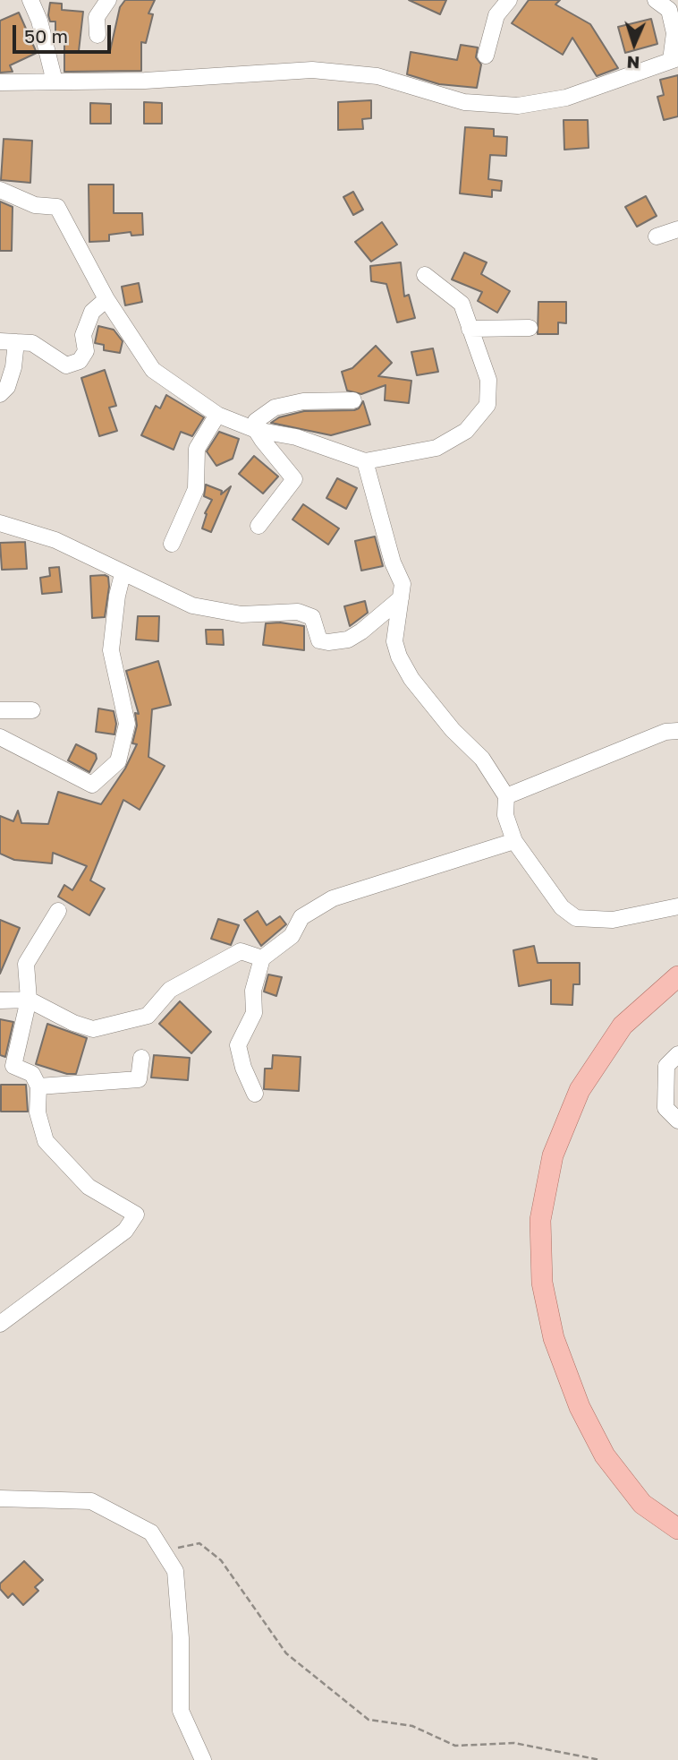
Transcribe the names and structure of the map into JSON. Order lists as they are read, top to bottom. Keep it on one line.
{"scale_bar":"50 m","north":"bottom"}
